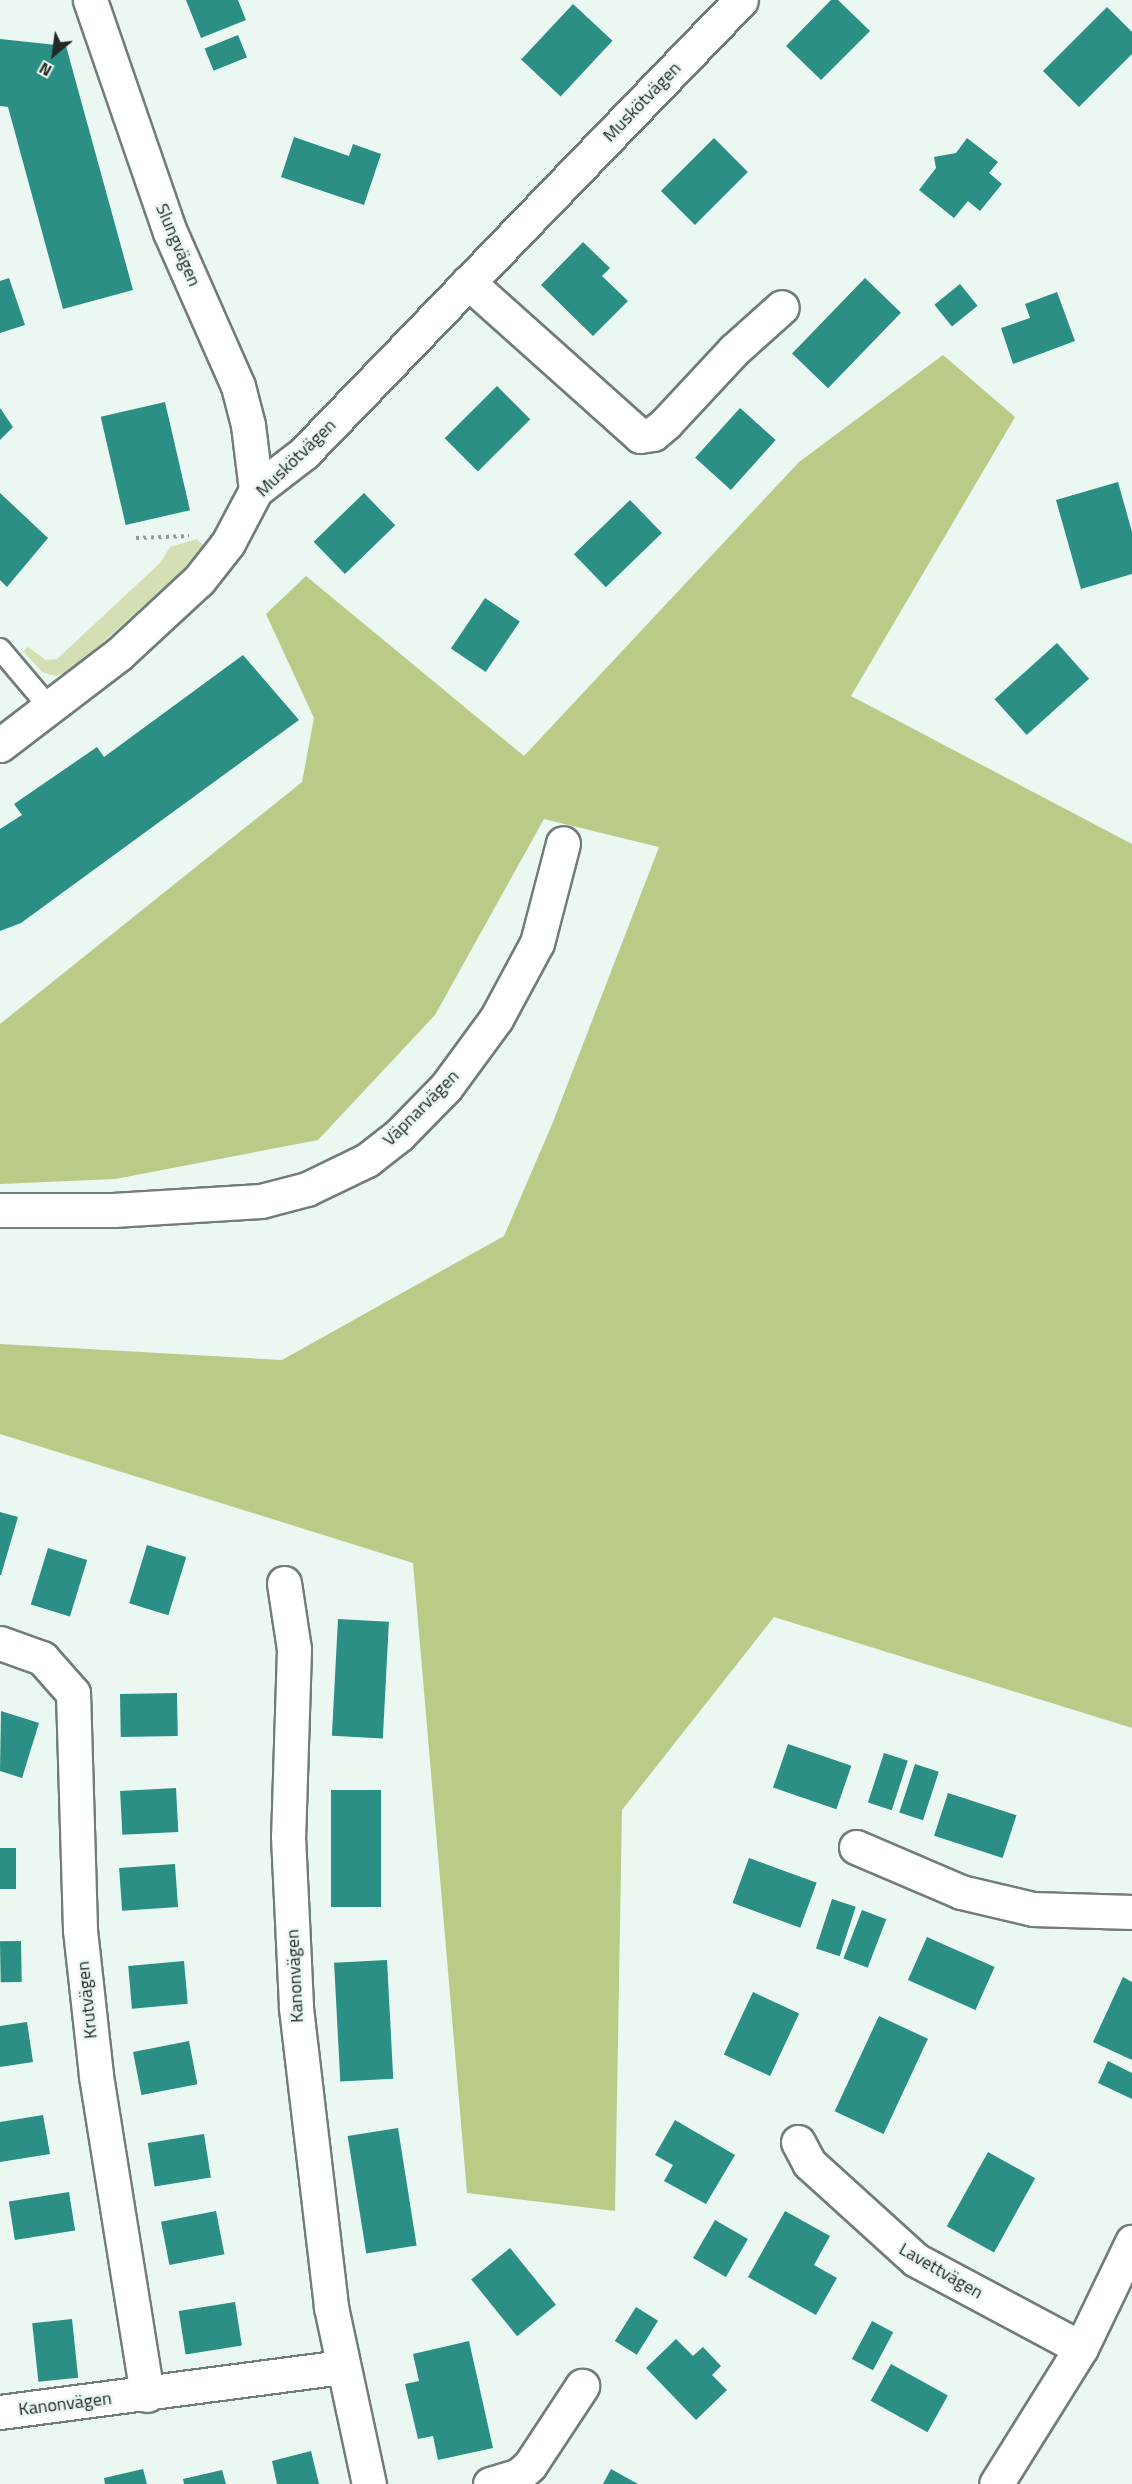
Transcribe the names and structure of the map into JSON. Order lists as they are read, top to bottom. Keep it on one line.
{"streets":{"street":["Muskötvägen","Slungvägen","Väpnarvägen","Kanonvägen","Krutvägen","Lavettvägen"]},"crossings":[["Muskötvägen","Slungvägen"],["Kanonvägen","Krutvägen"]],"north":"bottom left"}
